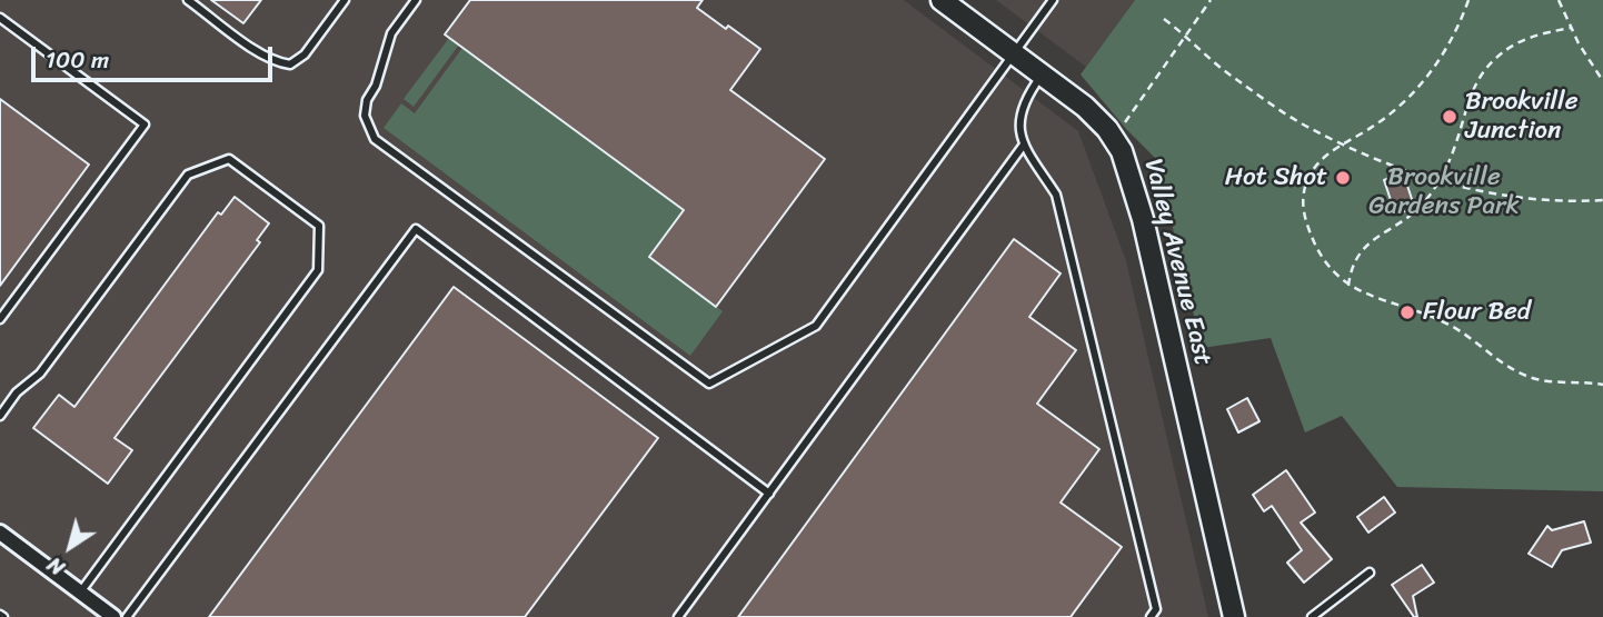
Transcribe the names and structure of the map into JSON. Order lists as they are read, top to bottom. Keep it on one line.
{"streets":{"main road":["Valley Avenue East"]},"parks":["Brookville Gardens Park"],"places":["Brookville Junction","Hot Shot","Flour Bed"],"scale_bar":"100 m","north":"bottom left"}
